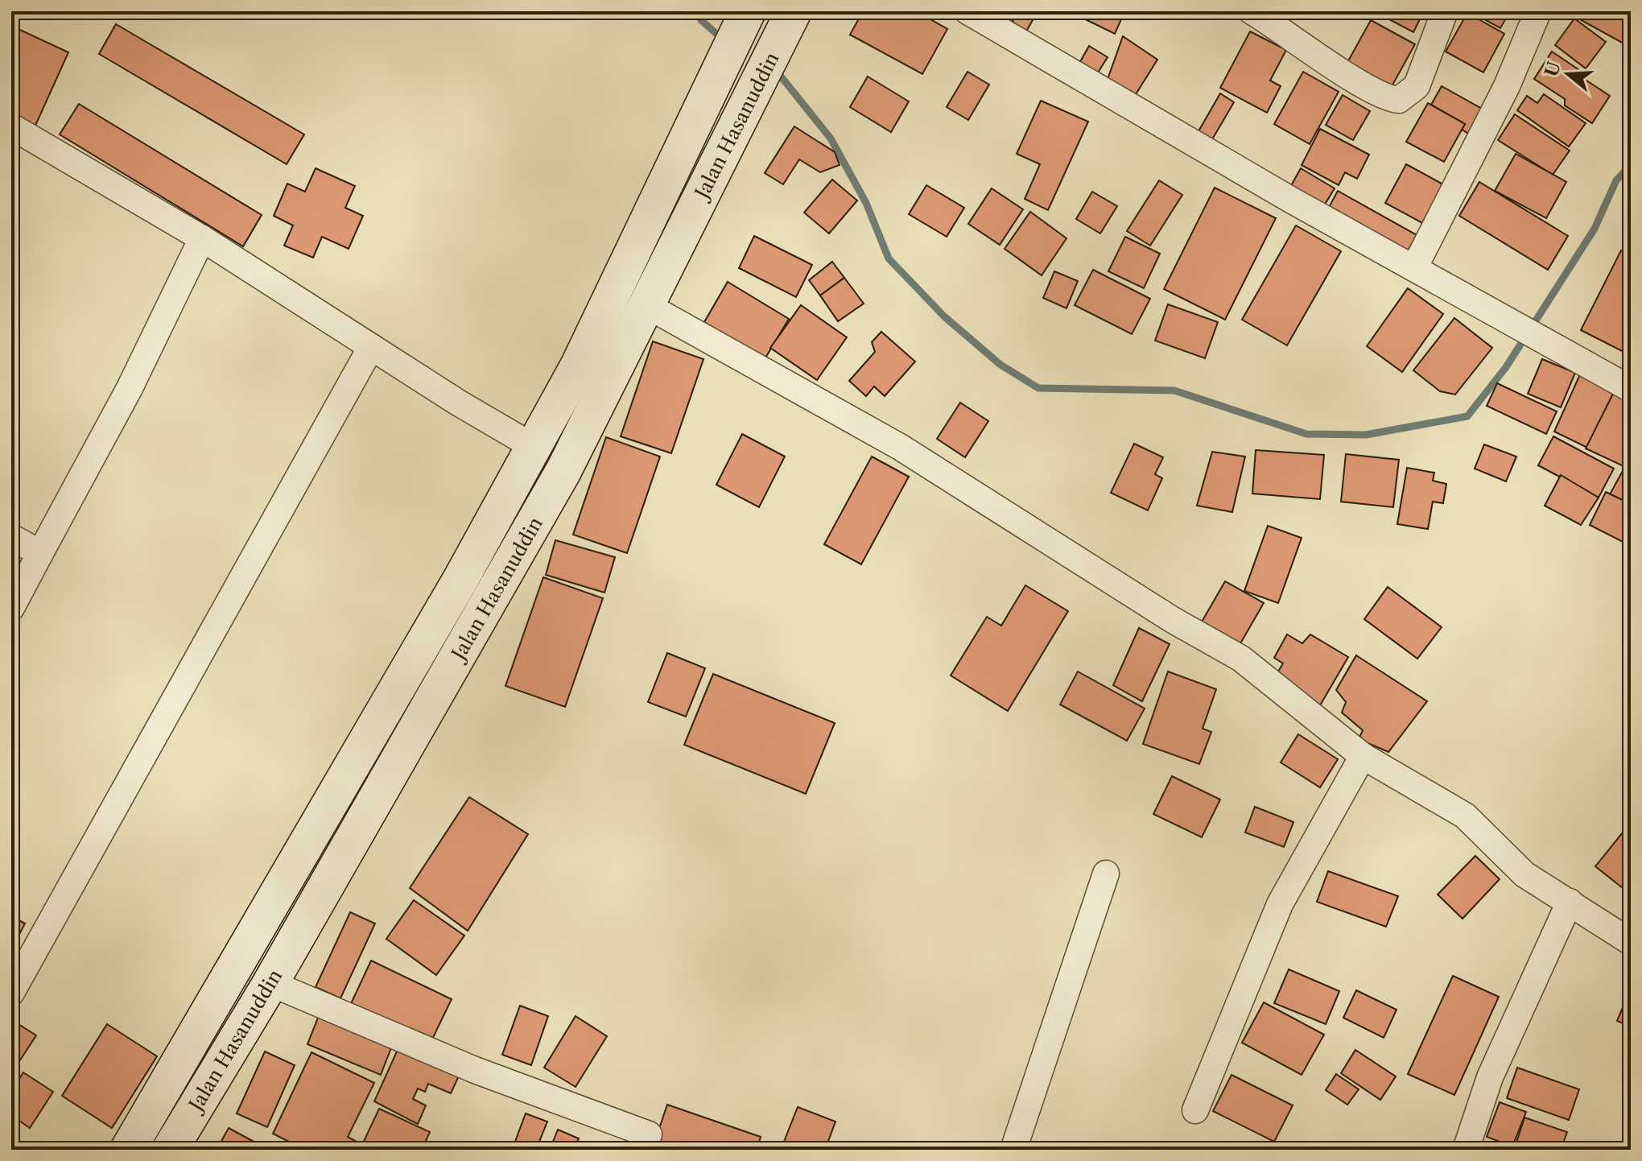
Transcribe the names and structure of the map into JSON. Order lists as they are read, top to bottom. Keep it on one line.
{"streets":{"street":["Jalan Hasanuddin"]},"north":"left"}
